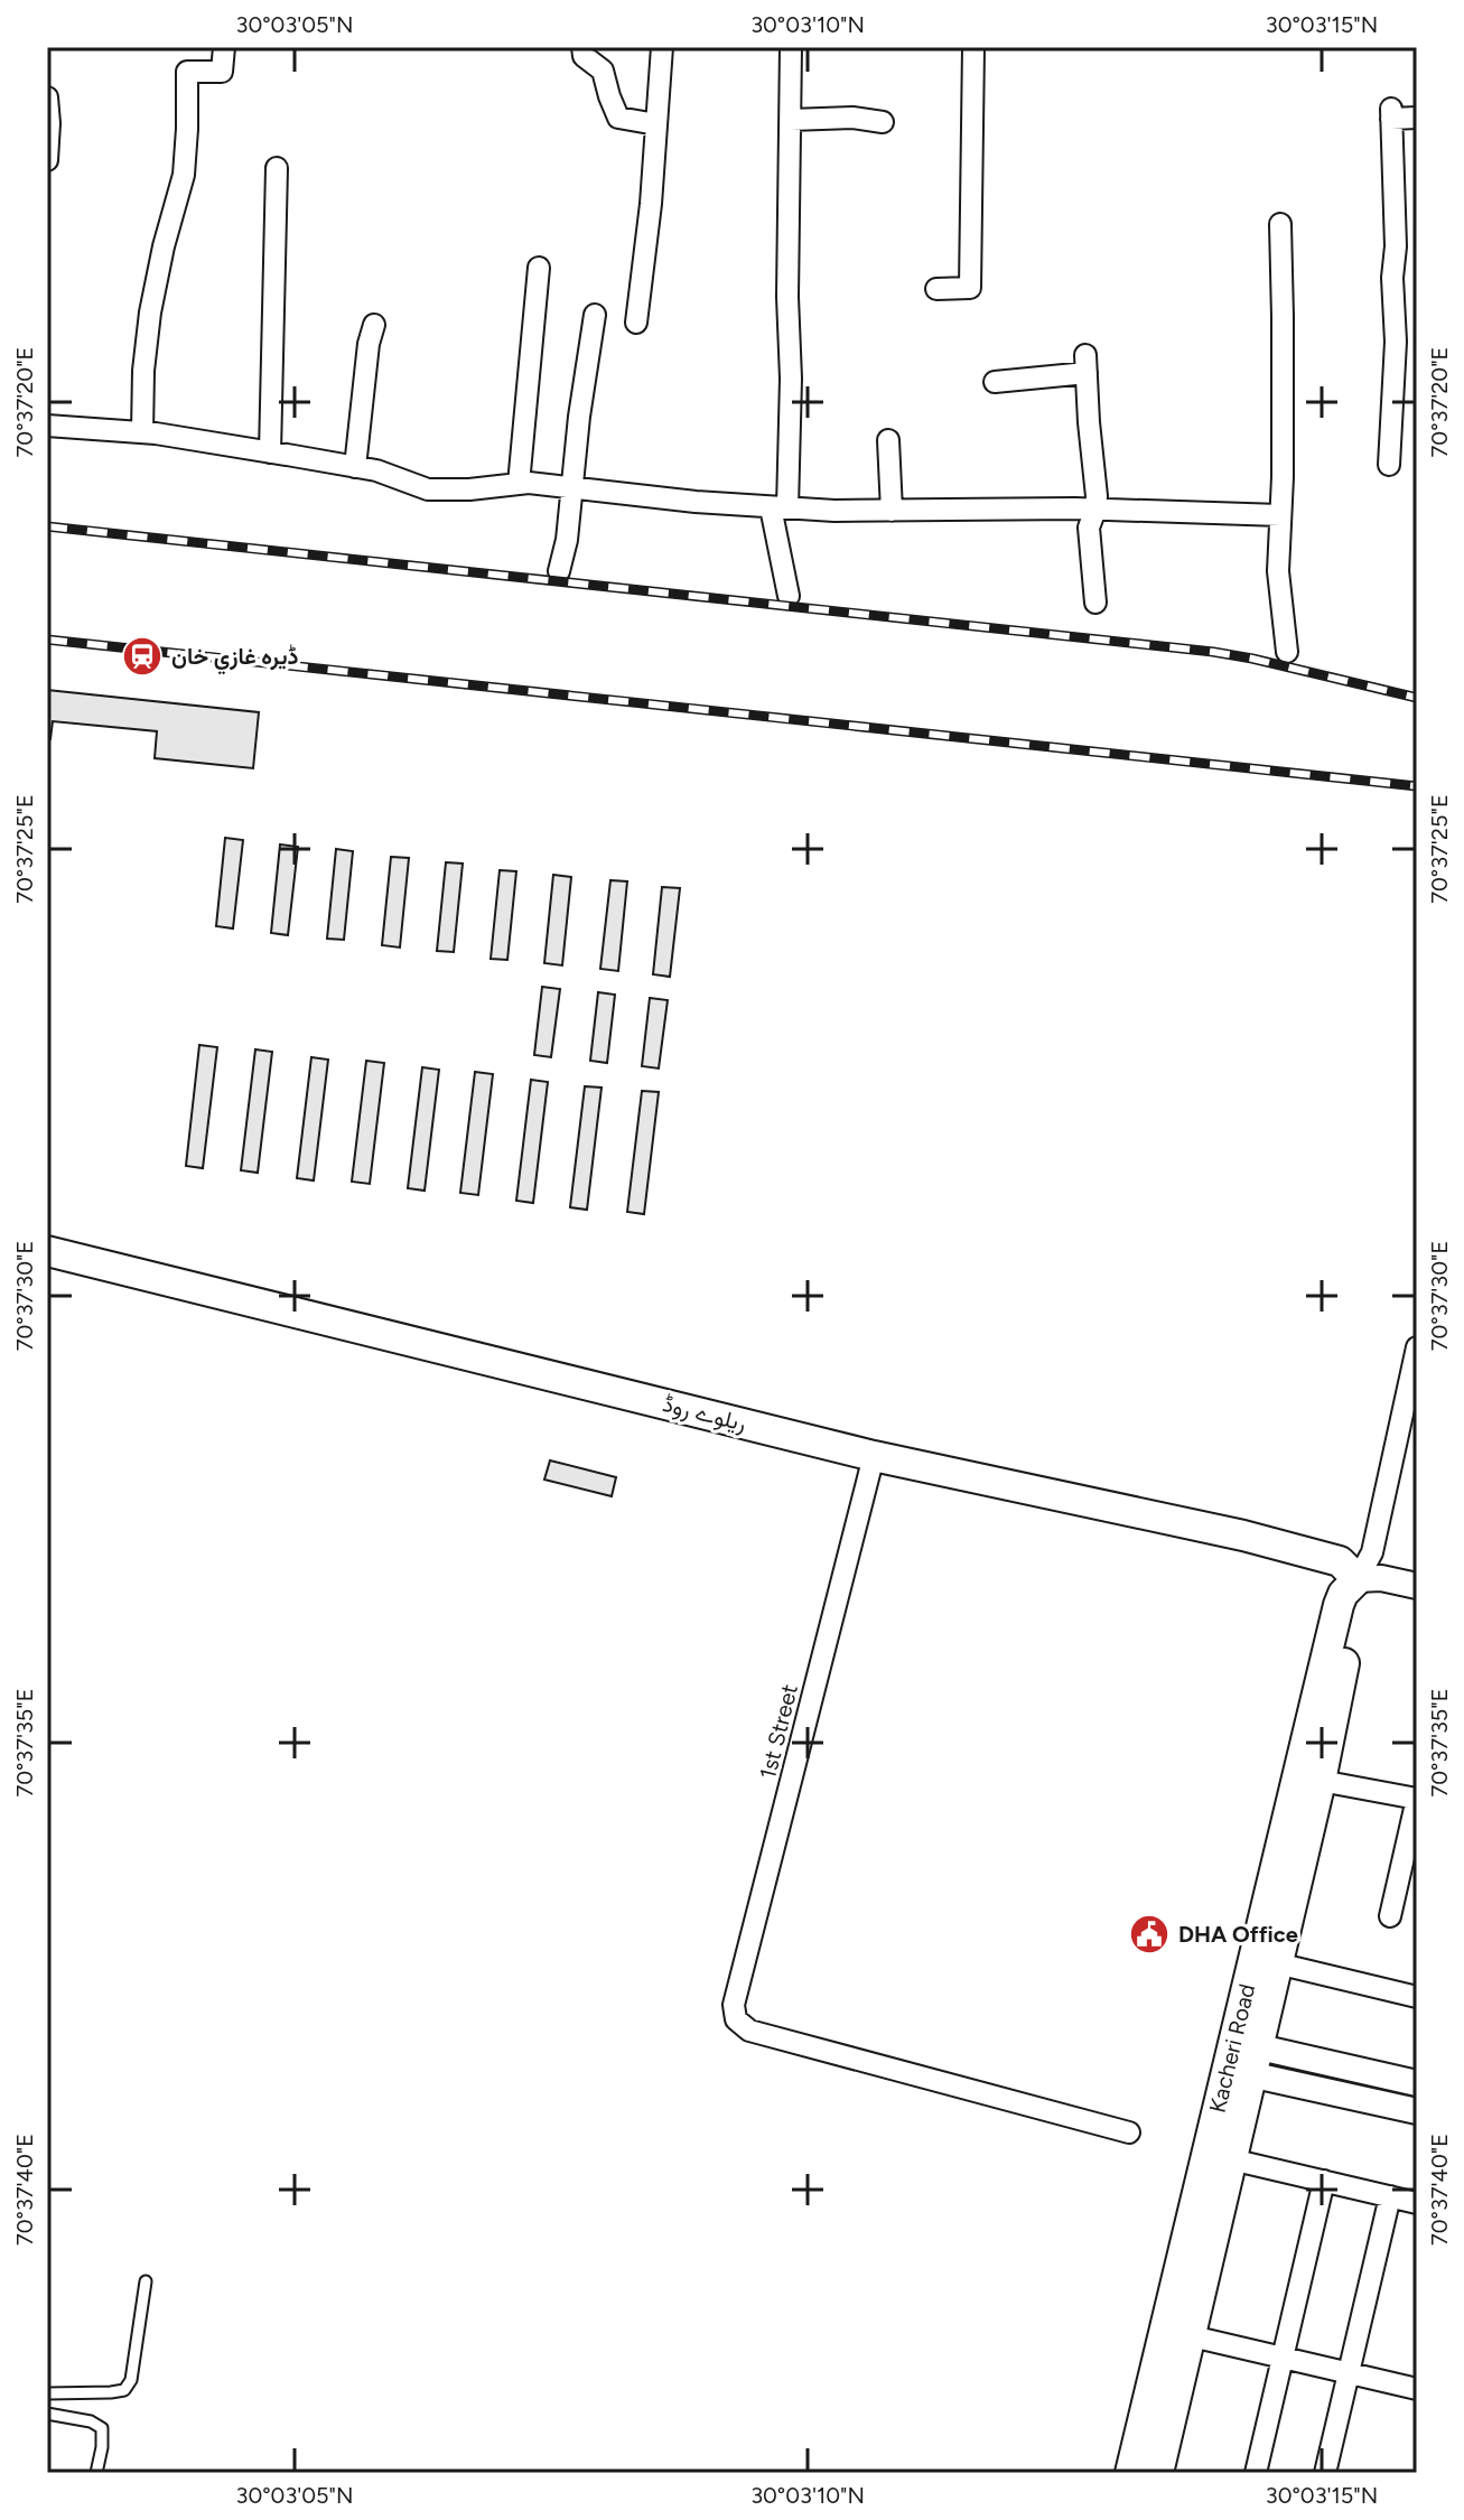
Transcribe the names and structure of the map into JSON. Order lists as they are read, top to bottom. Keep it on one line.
{"streets":{"main road":["ریلوے روڈ","Kacheri Road"],"street":["1st Street"]},"crossings":[["ریلوے روڈ","1st Street"],["ریلوے روڈ","Kacheri Road"]],"places":{"station":["ڈيره غازي خان"],"public building":["DHA Office"]},"coordinates":["30°03'05\"N","30°03'10\"N","30°03'15\"N","70°37'20\"E","70°37'25\"E","70°37'30\"E","70°37'35\"E","70°37'40\"E"]}
